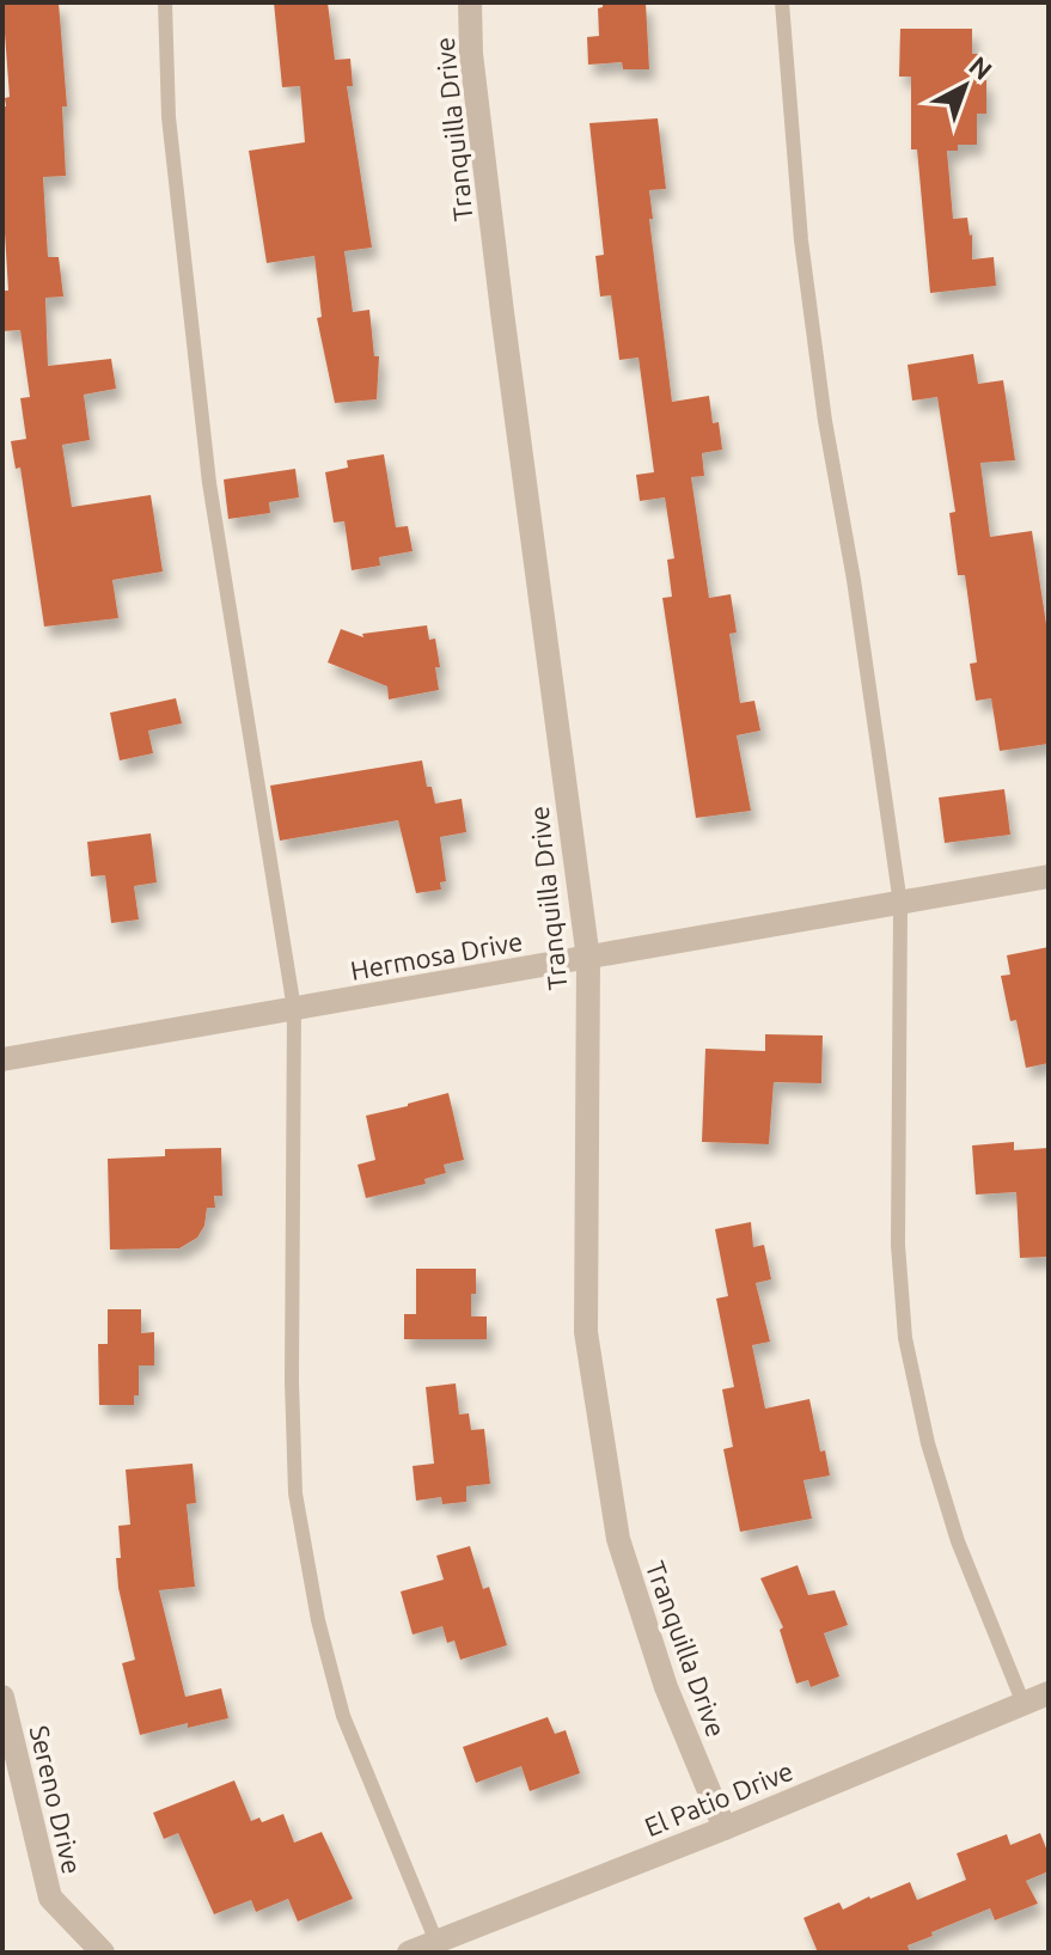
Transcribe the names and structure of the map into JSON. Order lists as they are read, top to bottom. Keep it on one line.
{"streets":{"street":["Tranquilla Drive","Hermosa Drive","El Patio Drive","Sereno Drive"]},"crossings":[["Tranquilla Drive","Hermosa Drive"],["Tranquilla Drive","El Patio Drive"]],"north":"top right"}
